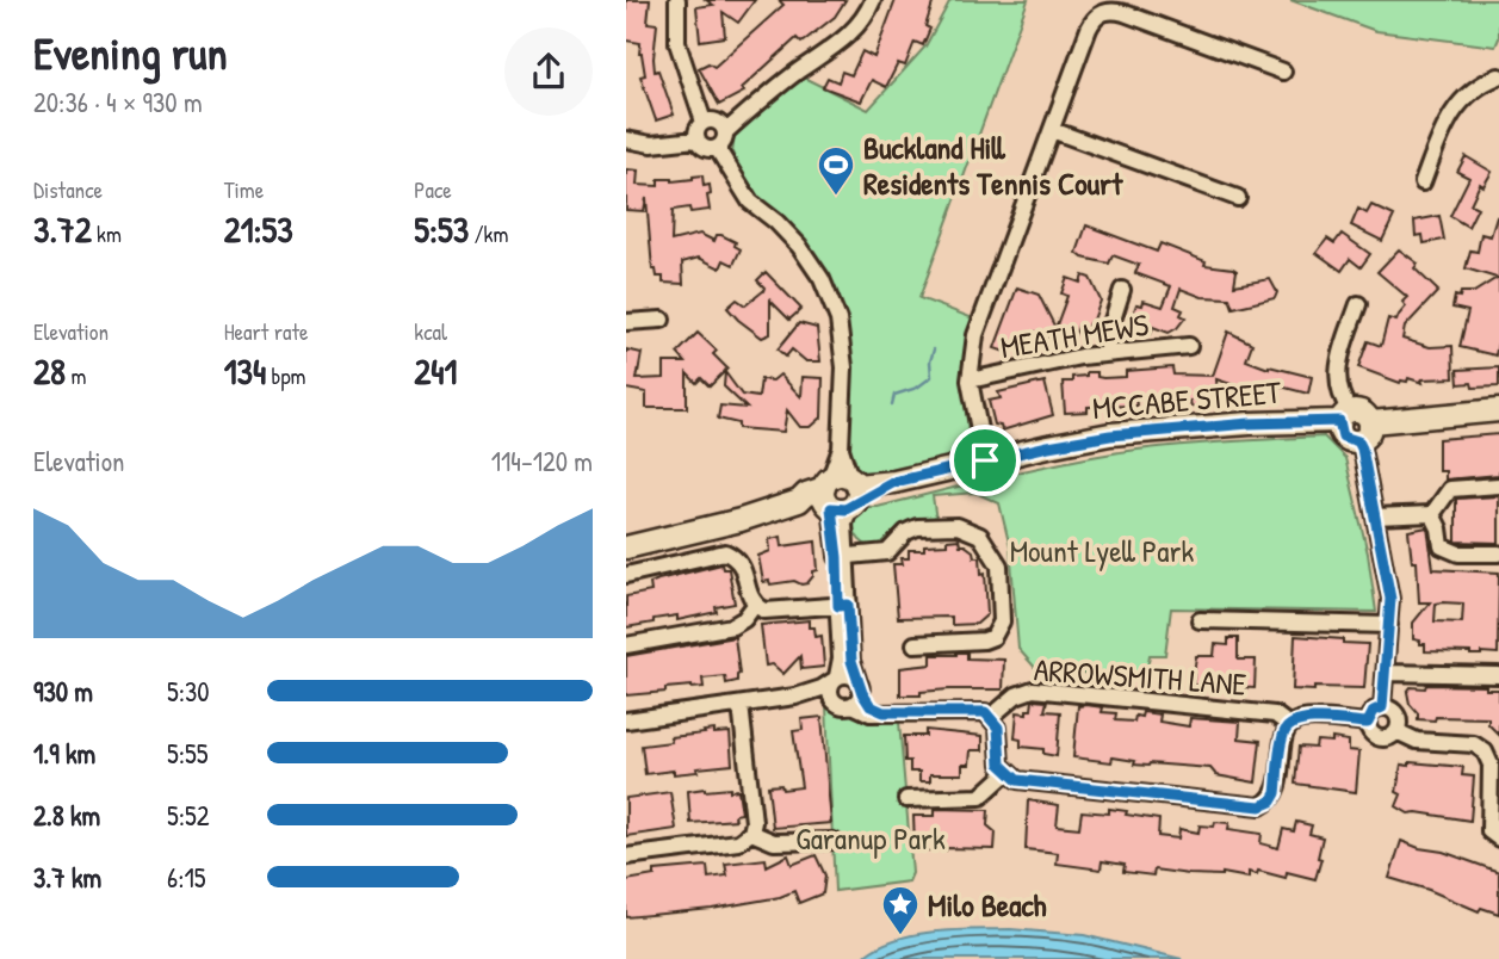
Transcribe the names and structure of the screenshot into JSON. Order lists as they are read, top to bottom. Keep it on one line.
{"streets":{"street":["MEATH MEWS","MCCABE STREET","ARROWSMITH LANE"]},"parks":["Mount Lyell Park","Garanup Park"],"places":{"sports":["Buckland Hill Residents Tennis Court"],"place":["Milo Beach"]},"page":{"heading":["Evening run","20:36 · 4 × 930 m"],"stats":[["Distance","3.72 km"],["Time","21:53"],["Pace","5:53 /km"],["Elevation","28 m"],["Heart rate","134 bpm"],["kcal","241"]],"chart":["Elevation","114–120 m"],"list":[{"name":"930 m","note":"5:30"},{"name":"1.9 km","note":"5:55"},{"name":"2.8 km","note":"5:52"},{"name":"3.7 km","note":"6:15"}]}}
